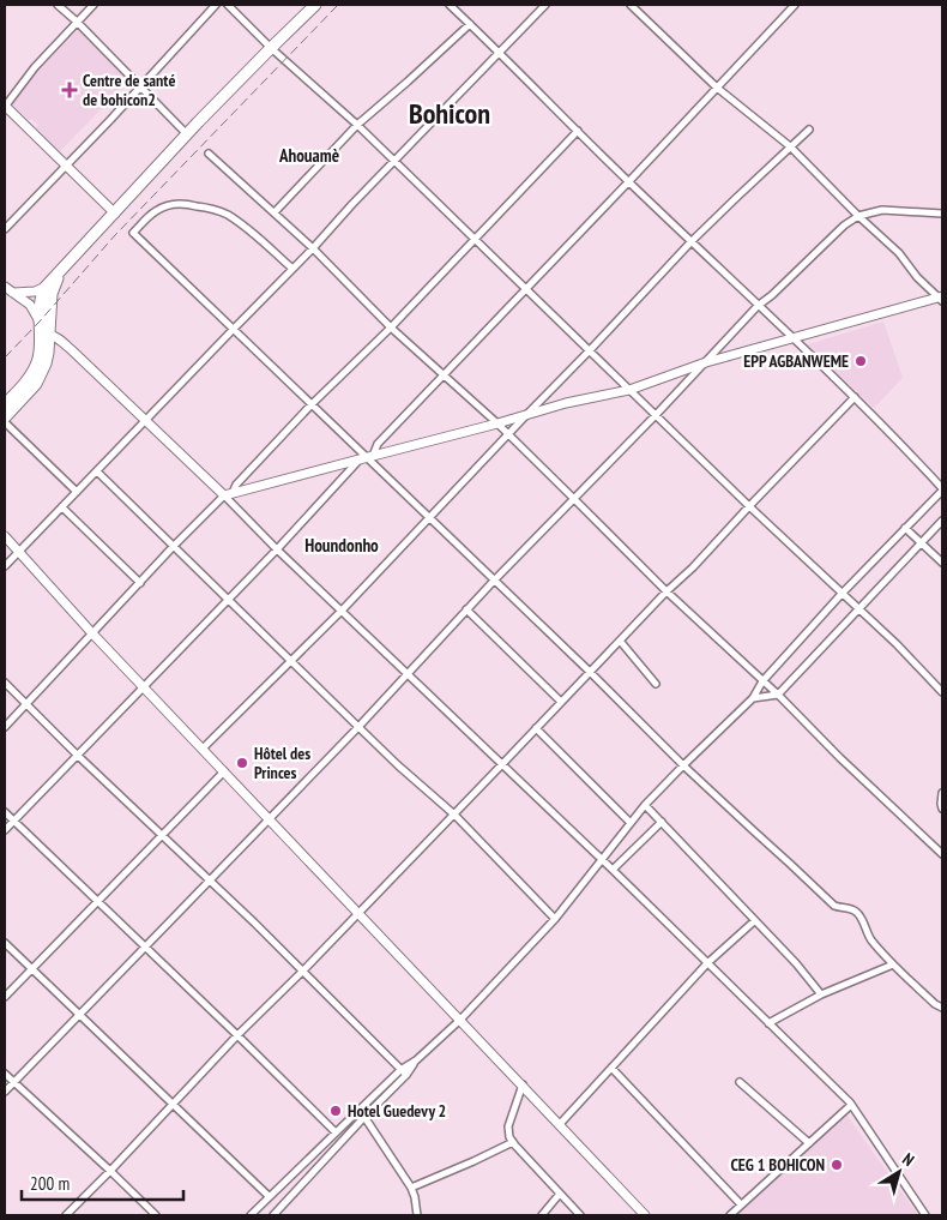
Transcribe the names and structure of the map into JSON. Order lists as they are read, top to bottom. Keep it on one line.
{"districts":["Bohicon","Ahouamè","Houndonho"],"places":{"health":["Centre de santé de bohicon2"],"other":["EPP AGBANWEME","Hôtel des Princes","Hotel Guedevy 2","CEG 1 BOHICON"]},"scale_bar":"200 m","north":"top right"}
